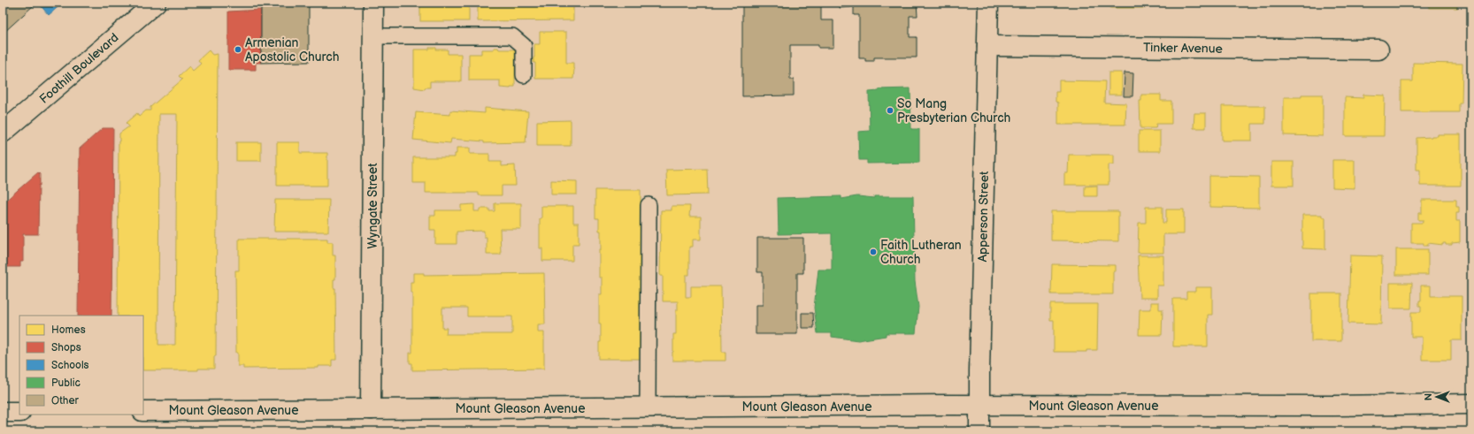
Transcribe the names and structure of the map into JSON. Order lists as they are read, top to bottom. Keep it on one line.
{"streets":{"street":["Tinker Avenue","Foothill Boulevard","Wyngate Street","Apperson Street","Mount Gleason Avenue"]},"crossings":[["Tinker Avenue","Apperson Street"],["Wyngate Street","Mount Gleason Avenue"],["Apperson Street","Mount Gleason Avenue"]],"places":["Armenian Apostolic Church","So Mang Presbyterian Church","Faith Lutheran Church"],"legend":["Homes","Shops","Schools","Public","Other"],"north":"left"}
